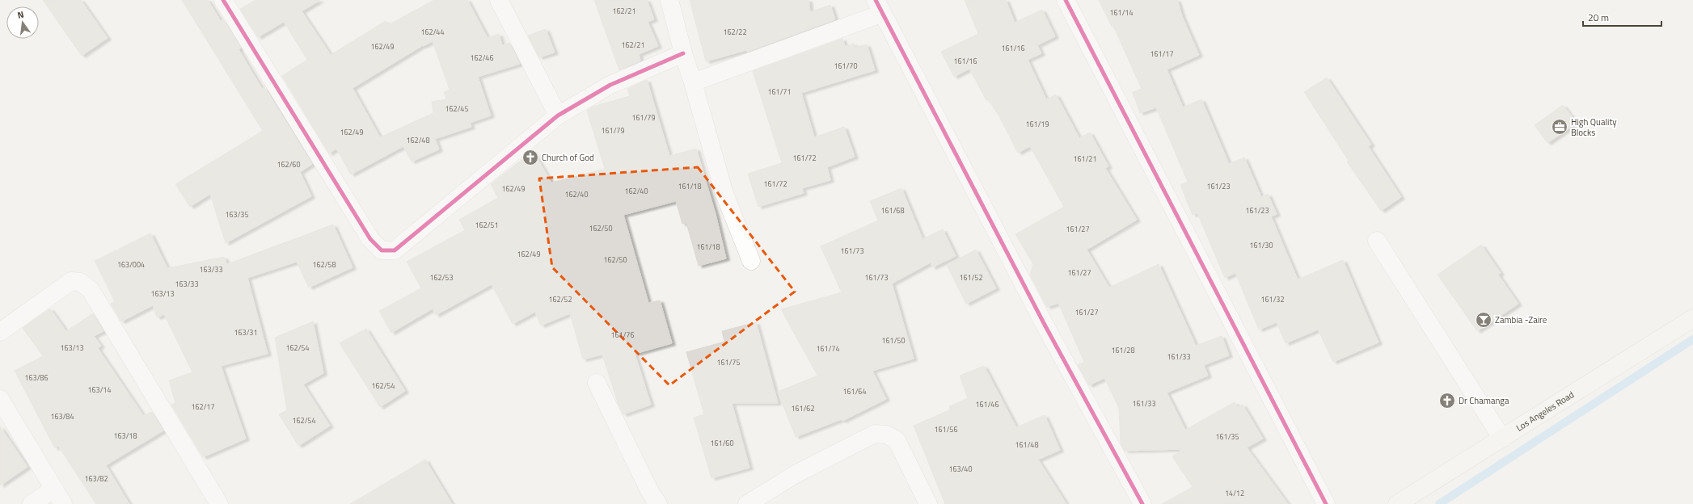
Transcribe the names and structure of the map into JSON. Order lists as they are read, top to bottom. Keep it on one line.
{"streets":{"main road":["Los Angeles Road"]},"places":{"office":["High Quality Blocks"],"church":["Church of God","Dr Chamanga"],"bar":["Zambia -Zaire"]},"house_numbers":["162/21","161/14","162/44","162/22","162/21","162/49","161/16","161/17","162/46","161/16","161/70","161/71","162/45","161/79","161/19","161/79","162/49","162/48","161/72","161/21","162/60","161/72","161/18","161/23","162/49","162/40","162/40","161/68","161/23","163/35","162/51","162/50","161/27","161/30","161/18","161/73","162/49","162/50","163/004","162/58","163/33","161/27","162/53","161/73","161/52","163/33","163/13","162/52","161/32","161/27","163/31","161/76","161/50","163/13","162/54","161/74","161/28","161/33","161/75","163/86","162/54","163/14","161/64","161/33","161/46","162/17","161/62","163/84","162/54","161/56","163/18","161/35","161/60","161/48","163/40","163/82","14/12"],"scale_bar":"20 m","north":"top"}
